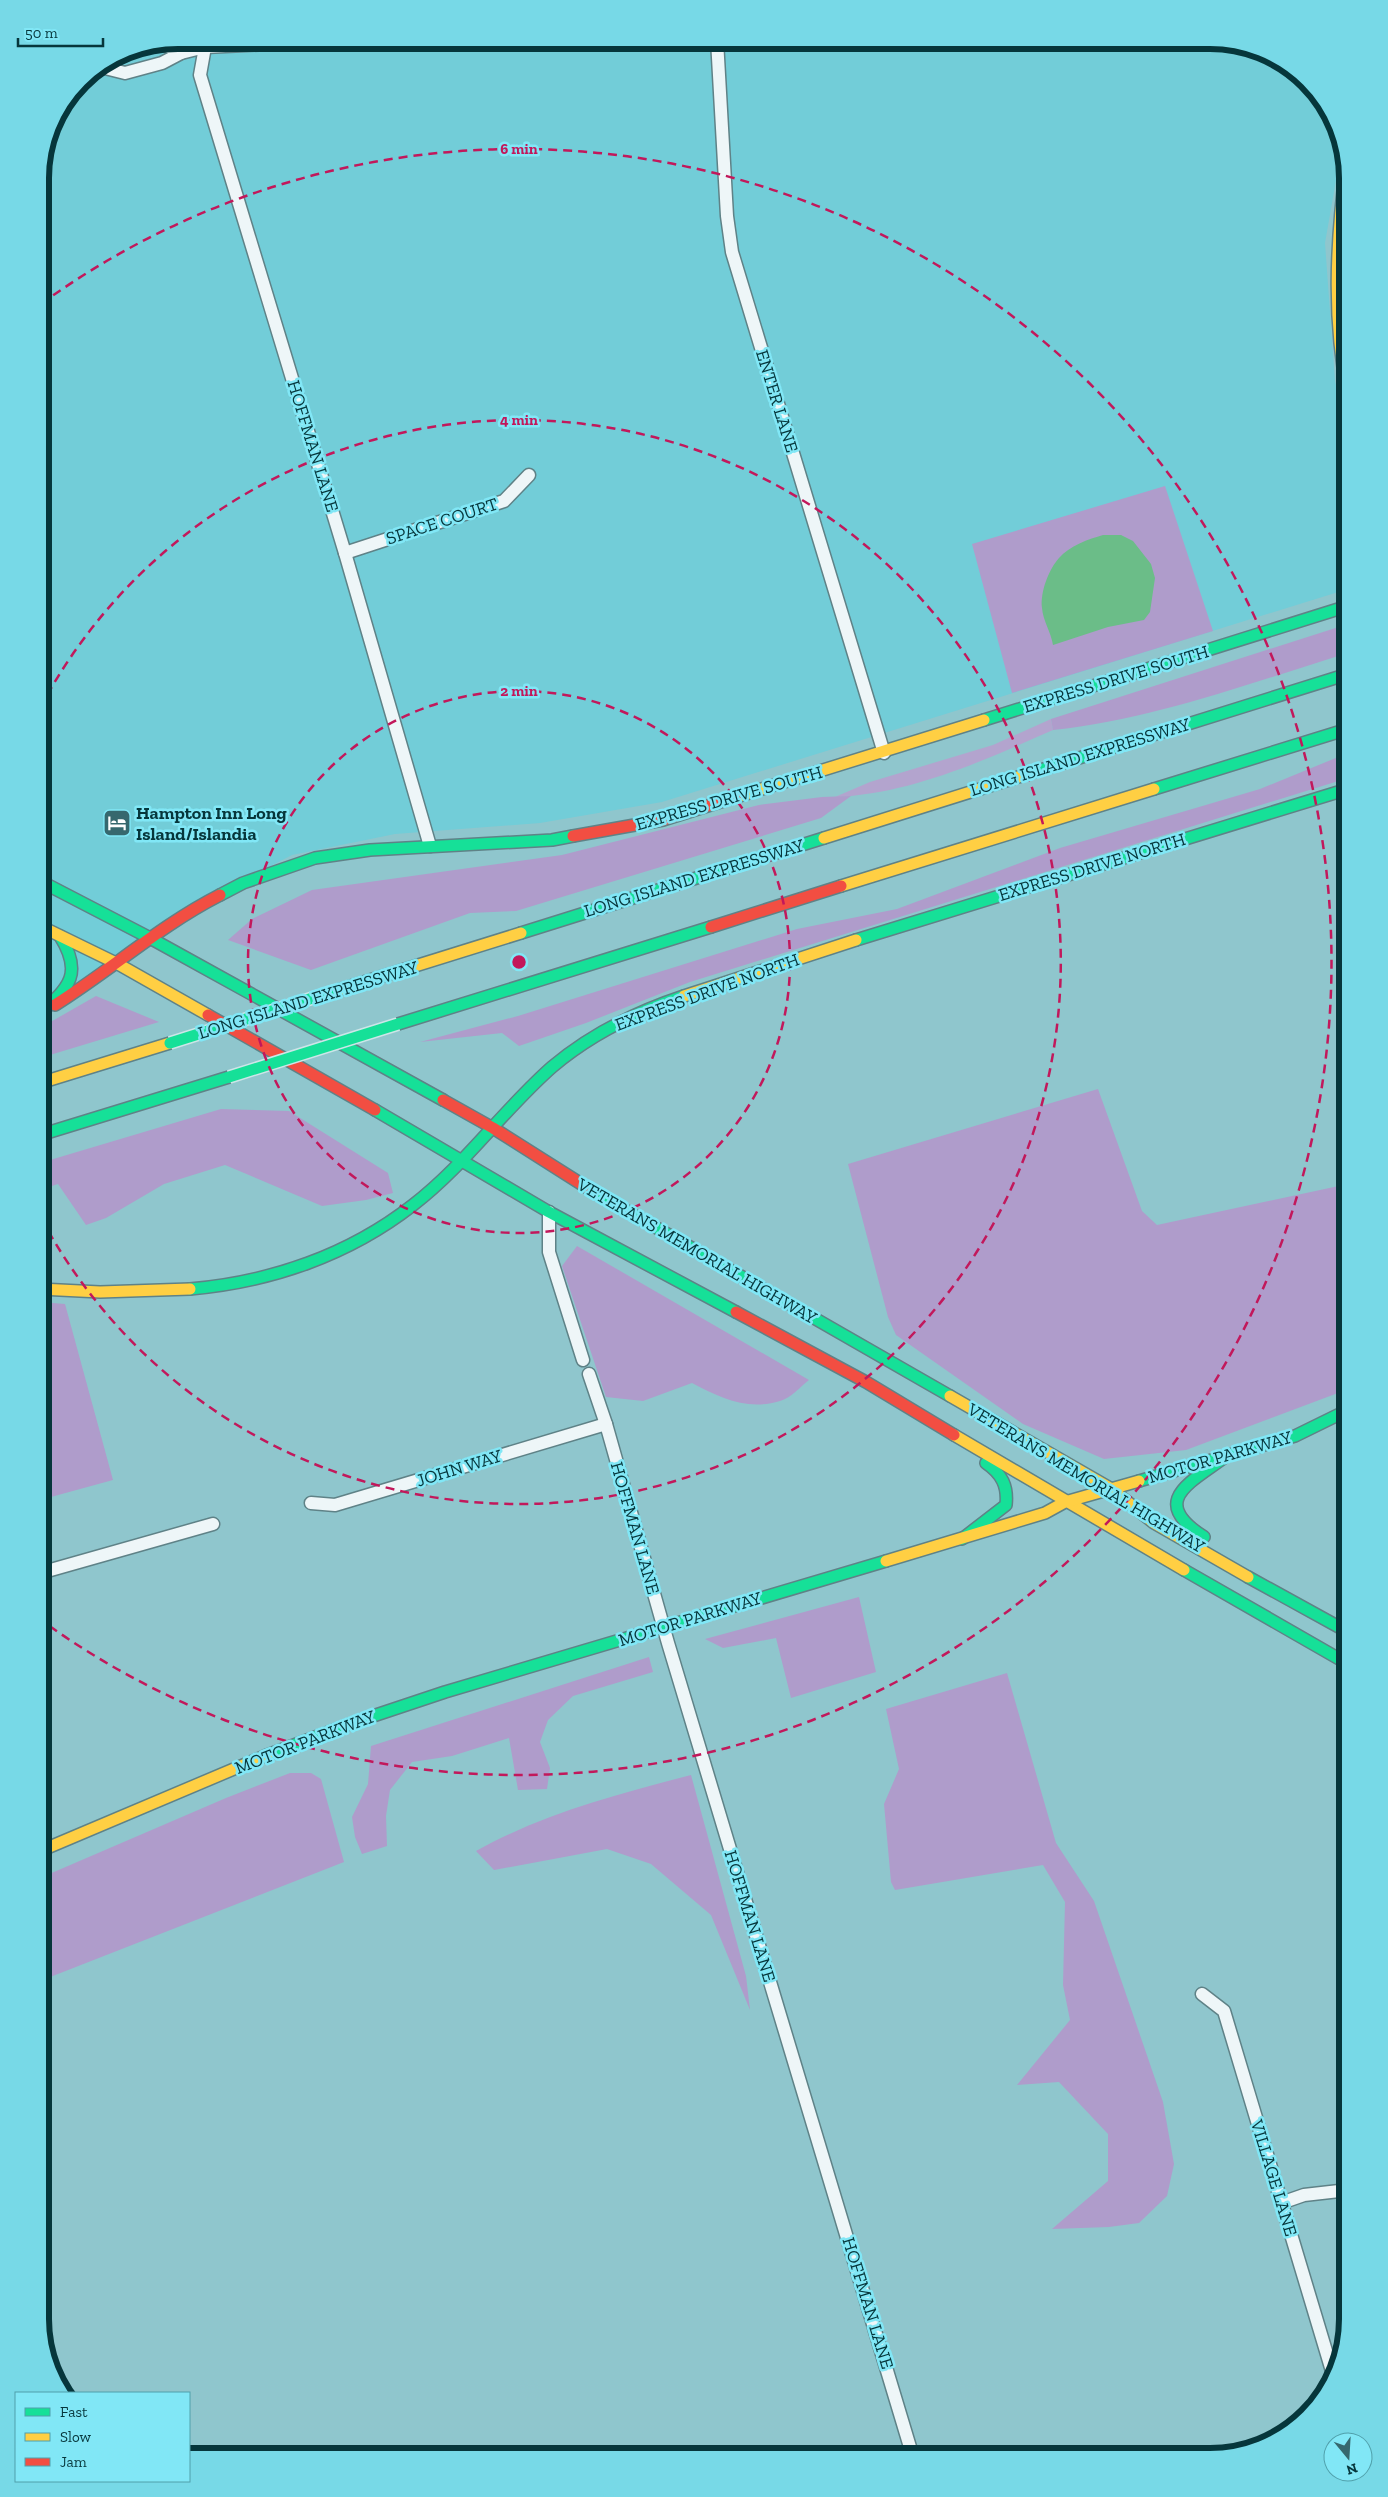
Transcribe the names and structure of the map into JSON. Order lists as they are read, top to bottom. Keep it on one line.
{"streets":{"main road":["EXPRESS DRIVE SOUTH","LONG ISLAND EXPRESSWAY","EXPRESS DRIVE NORTH","VETERANS MEMORIAL HIGHWAY","MOTOR PARKWAY"],"street":["ENTER LANE","HOFFMAN LANE","SPACE COURT","JOHN WAY","VILLAGE LANE"]},"crossings":[["ENTER LANE","EXPRESS DRIVE SOUTH"],["HOFFMAN LANE","SPACE COURT"],["HOFFMAN LANE","EXPRESS DRIVE SOUTH"],["HOFFMAN LANE","MOTOR PARKWAY"],["HOFFMAN LANE","JOHN WAY"],["EXPRESS DRIVE SOUTH","VETERANS MEMORIAL HIGHWAY"],["EXPRESS DRIVE NORTH","VETERANS MEMORIAL HIGHWAY"],["VETERANS MEMORIAL HIGHWAY","MOTOR PARKWAY"]],"places":{"hotel":["Hampton Inn Long Island/Islandia"]},"legend":["Fast","Slow","Jam"],"scale_bar":"50 m","north":"bottom","rings":["6 min","4 min","2 min"]}
